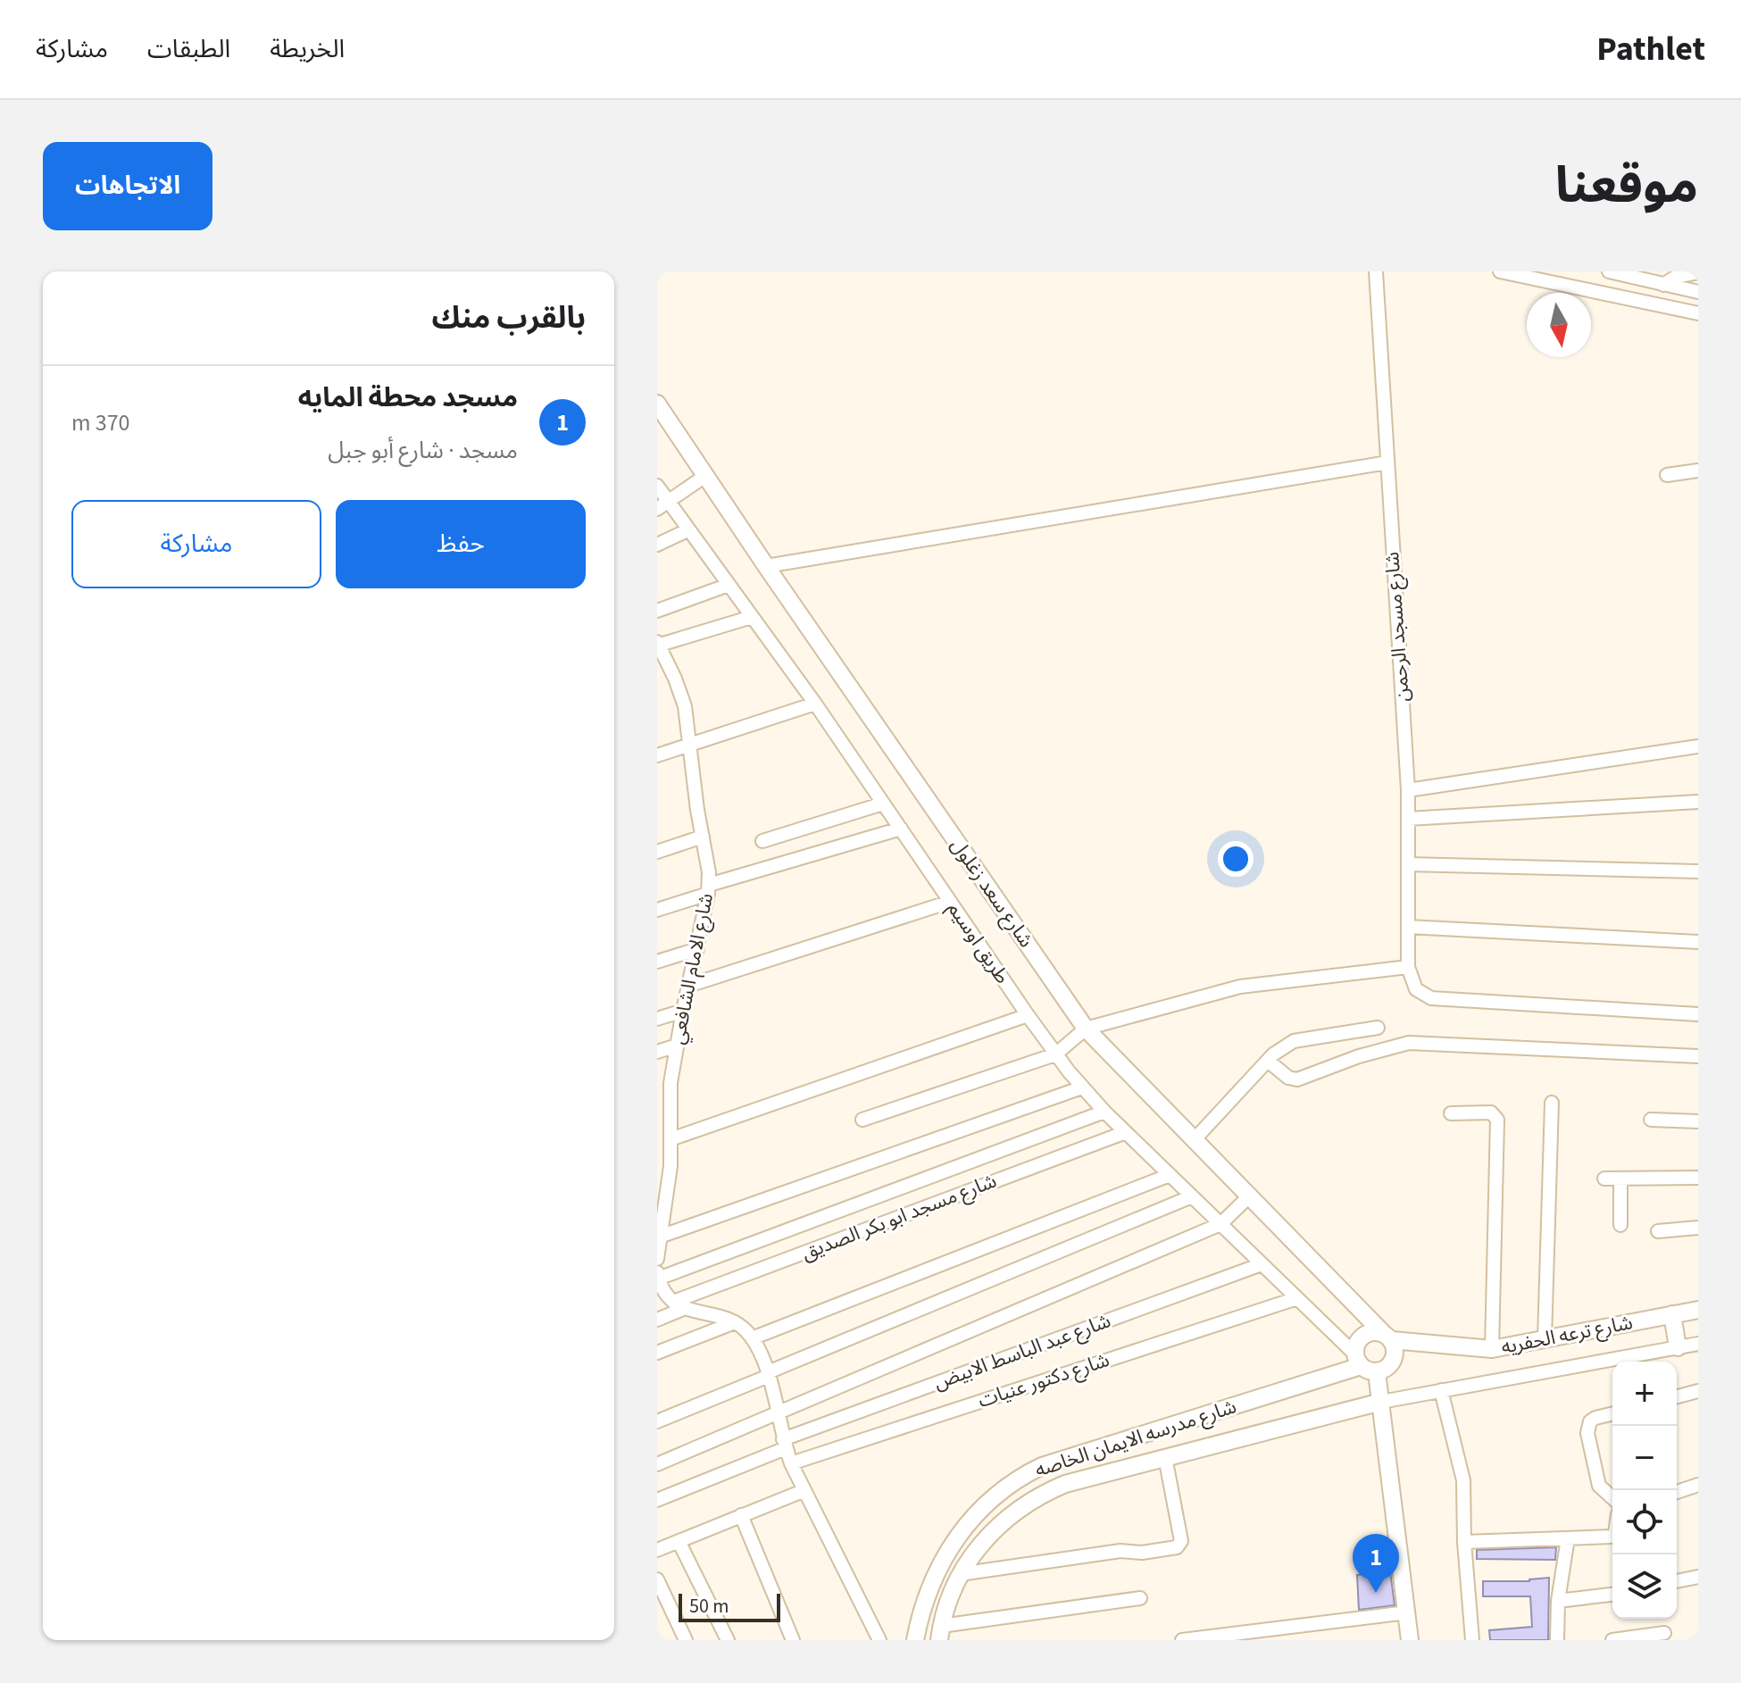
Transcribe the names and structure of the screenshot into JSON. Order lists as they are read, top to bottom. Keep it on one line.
{"streets":{"street":["شارع مسجد الرحمن","شارع سعد زغلول","طريق اوسيم","شارع الامام الشافعي","شارع مسجد ابو بكر الصديق","شارع ترعه الحفريه","شارع عبد الباسط الابيض","شارع دكتور عنيات","شارع مدرسه الايمان الخاصه"]},"crossings":[["شارع سعد زغلول","طريق اوسيم"],["شارع سعد زغلول","شارع ترعه الحفريه"],["شارع سعد زغلول","شارع مدرسه الايمان الخاصه"],["طريق اوسيم","شارع مسجد ابو بكر الصديق"],["طريق اوسيم","شارع ترعه الحفريه"],["طريق اوسيم","شارع عبد الباسط الابيض"],["طريق اوسيم","شارع دكتور عنيات"],["طريق اوسيم","شارع مدرسه الايمان الخاصه"],["شارع ترعه الحفريه","شارع مدرسه الايمان الخاصه"]],"scale_bar":"50 m","north":"bottom","page":{"header":"Pathlet","nav":["الخريطة","الطبقات","مشاركة"],"title":"موقعنا","buttons":["الاتجاهات",["حفظ","مشاركة"]],"heading":"بالقرب منك","list":[{"mark":"1","name":"مسجد محطة المايه","note":"مسجد · شارع أبو جبل","value":"370 m"}],"map_buttons":["+","−"],"pins":"1","scale":"50 m"}}
